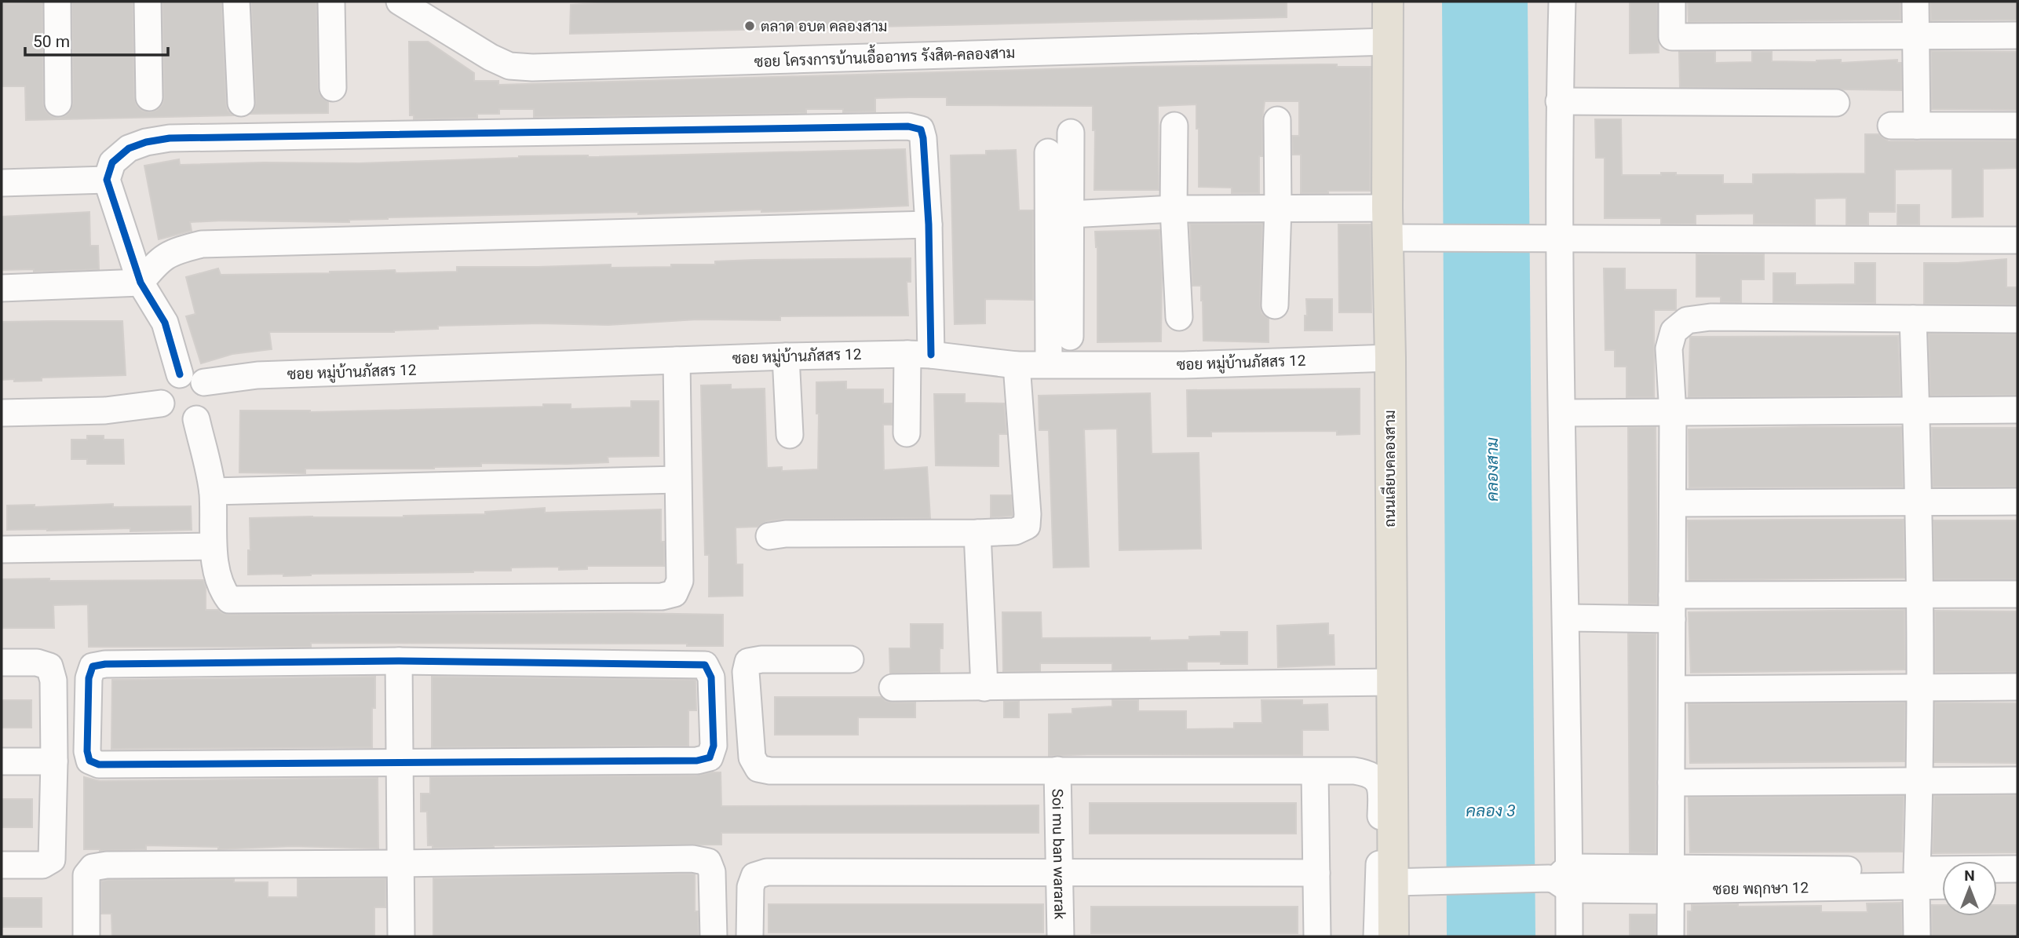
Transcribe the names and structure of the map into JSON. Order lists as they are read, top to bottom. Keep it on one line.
{"streets":{"main road":["ถนนเลียบคลองสาม"],"street":["ซอย โครงการบ้านเอื้ออาทร รังสิต-คลองสาม","ซอย หมู่บ้านภัสสร 12","Soi mu ban wararak","ซอย พฤกษา 12"]},"crossings":[["ซอย โครงการบ้านเอื้ออาทร รังสิต-คลองสาม","ถนนเลียบคลองสาม"],["ซอย หมู่บ้านภัสสร 12","ถนนเลียบคลองสาม"]],"water":["คลองสาม","คลอง 3"],"places":["ตลาด อบต คลองสาม"],"scale_bar":"50 m","north":"top"}
